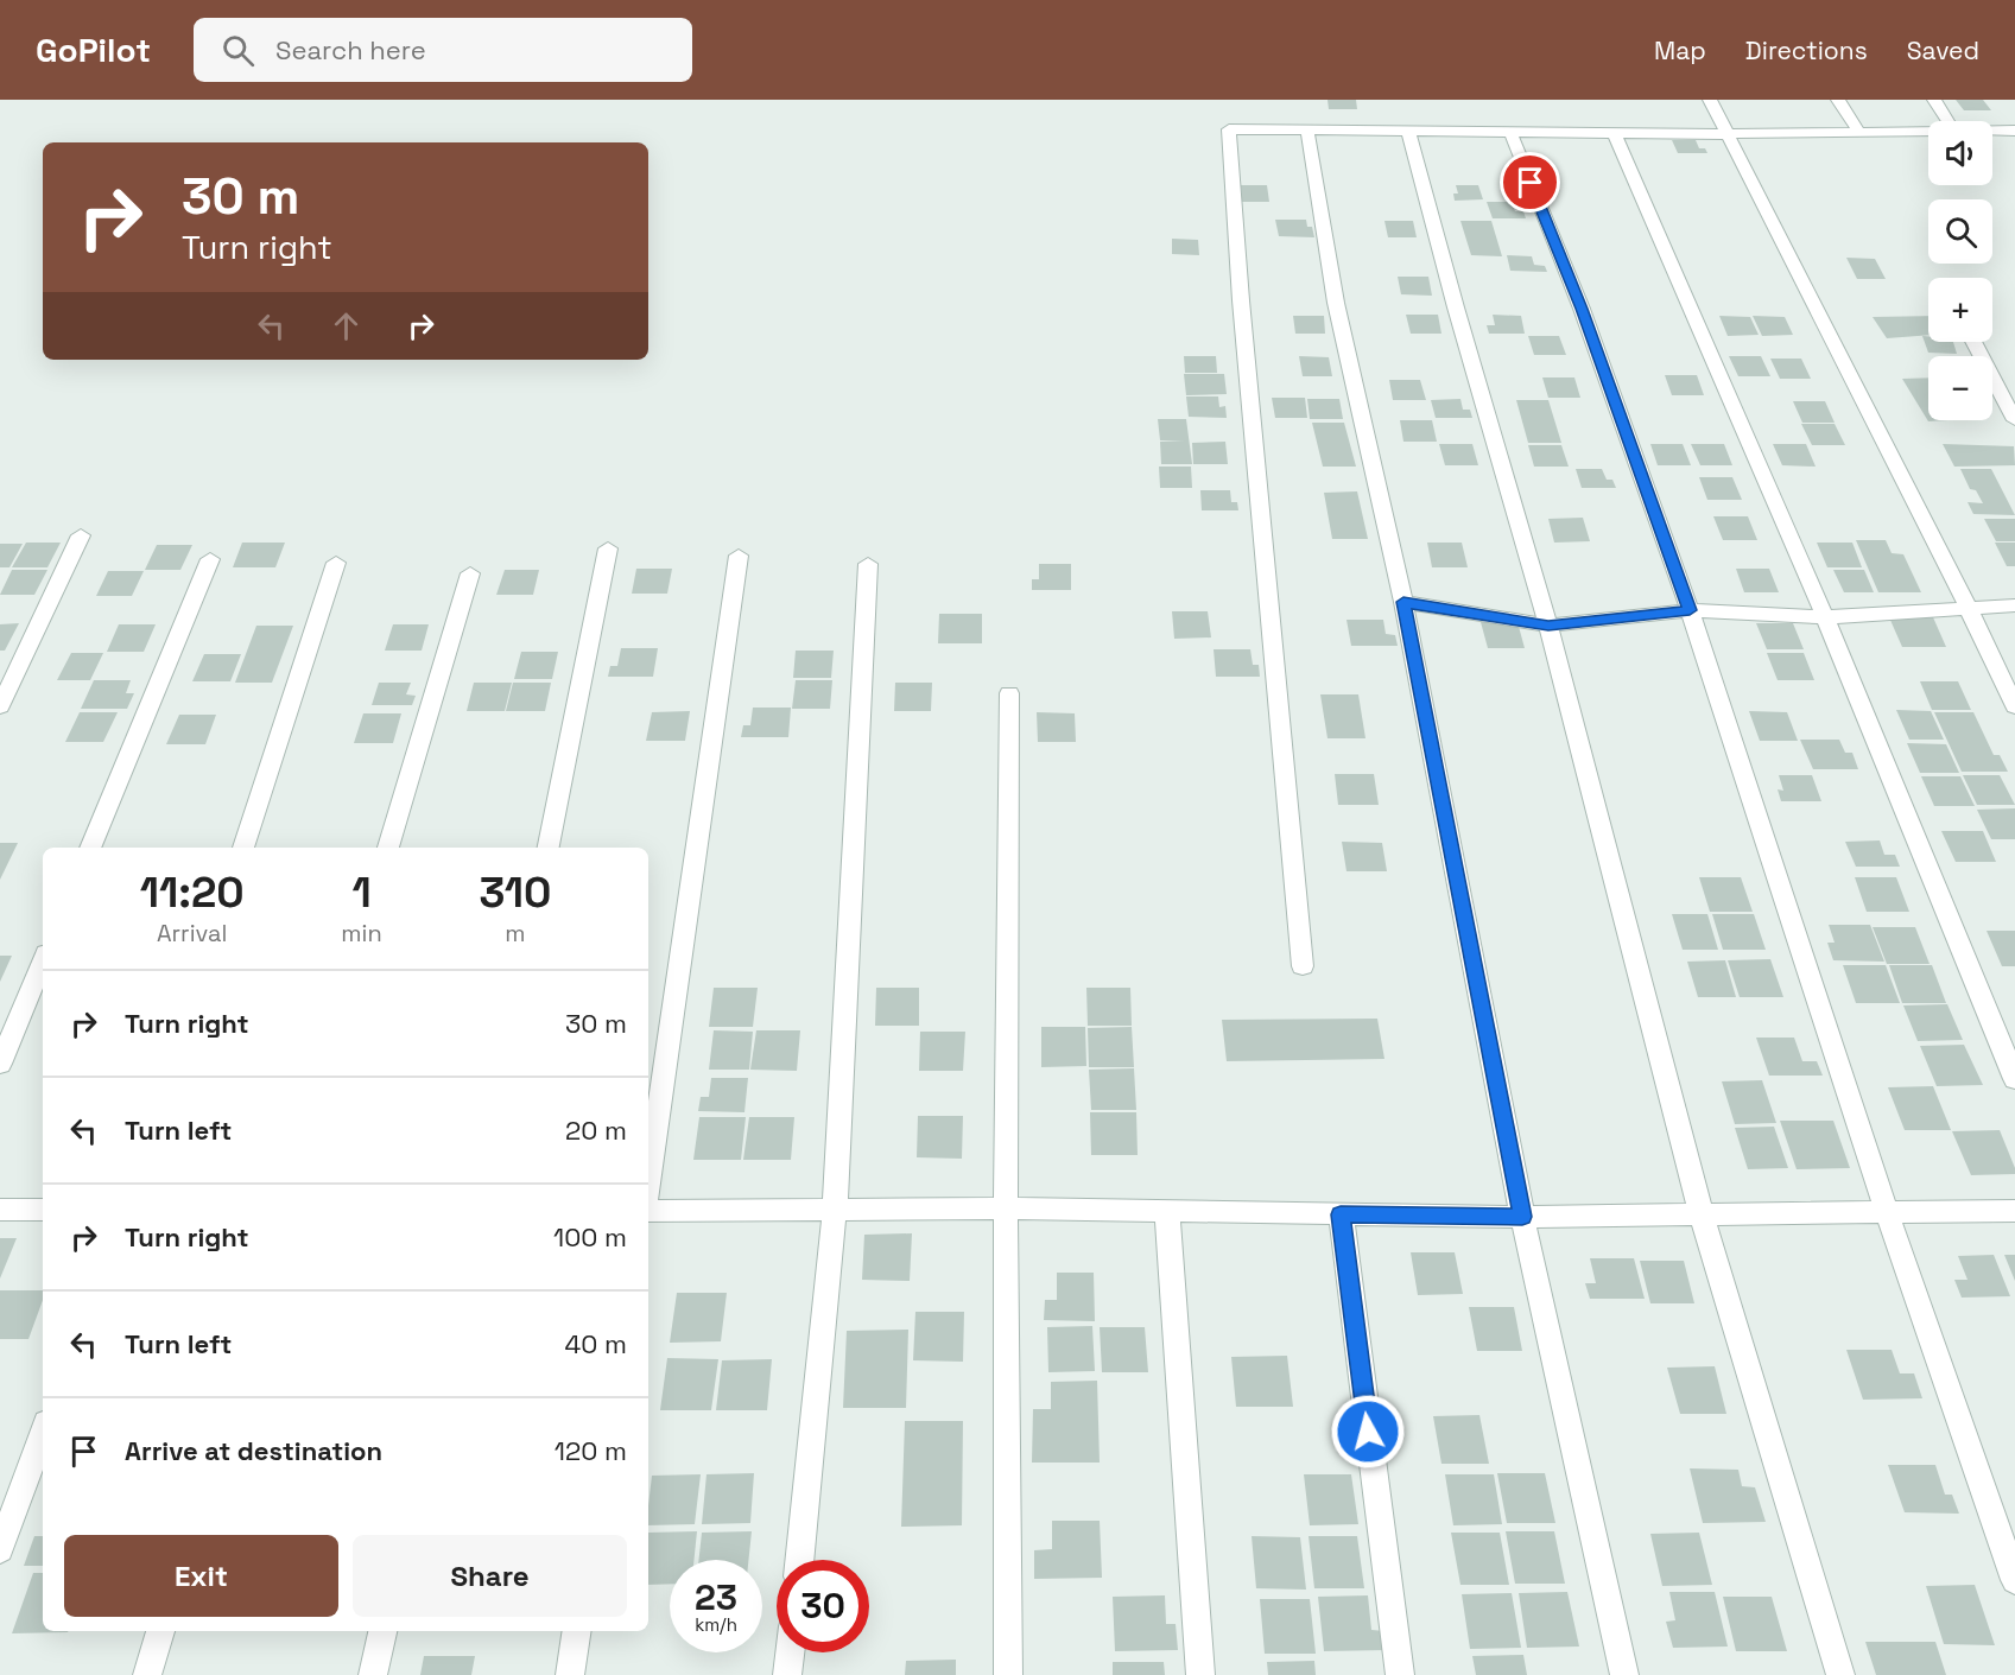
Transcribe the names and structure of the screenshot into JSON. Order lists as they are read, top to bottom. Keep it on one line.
{"page":{"header":"GoPilot","search":"Search here","nav":["Map","Directions","Saved"],"map_buttons":["+","−"],"turn":["30 m","Turn right"],"eta":["11:20","Arrival","1","min","310","m"],"list":[{"name":"Turn right","value":"30 m"},{"name":"Turn left","value":"20 m"},{"name":"Turn right","value":"100 m"},{"name":"Turn left","value":"40 m"},{"name":"Arrive at destination","value":"120 m"}],"buttons":["Exit","Share"],"speed":"23 km/h","limit":"30"}}
